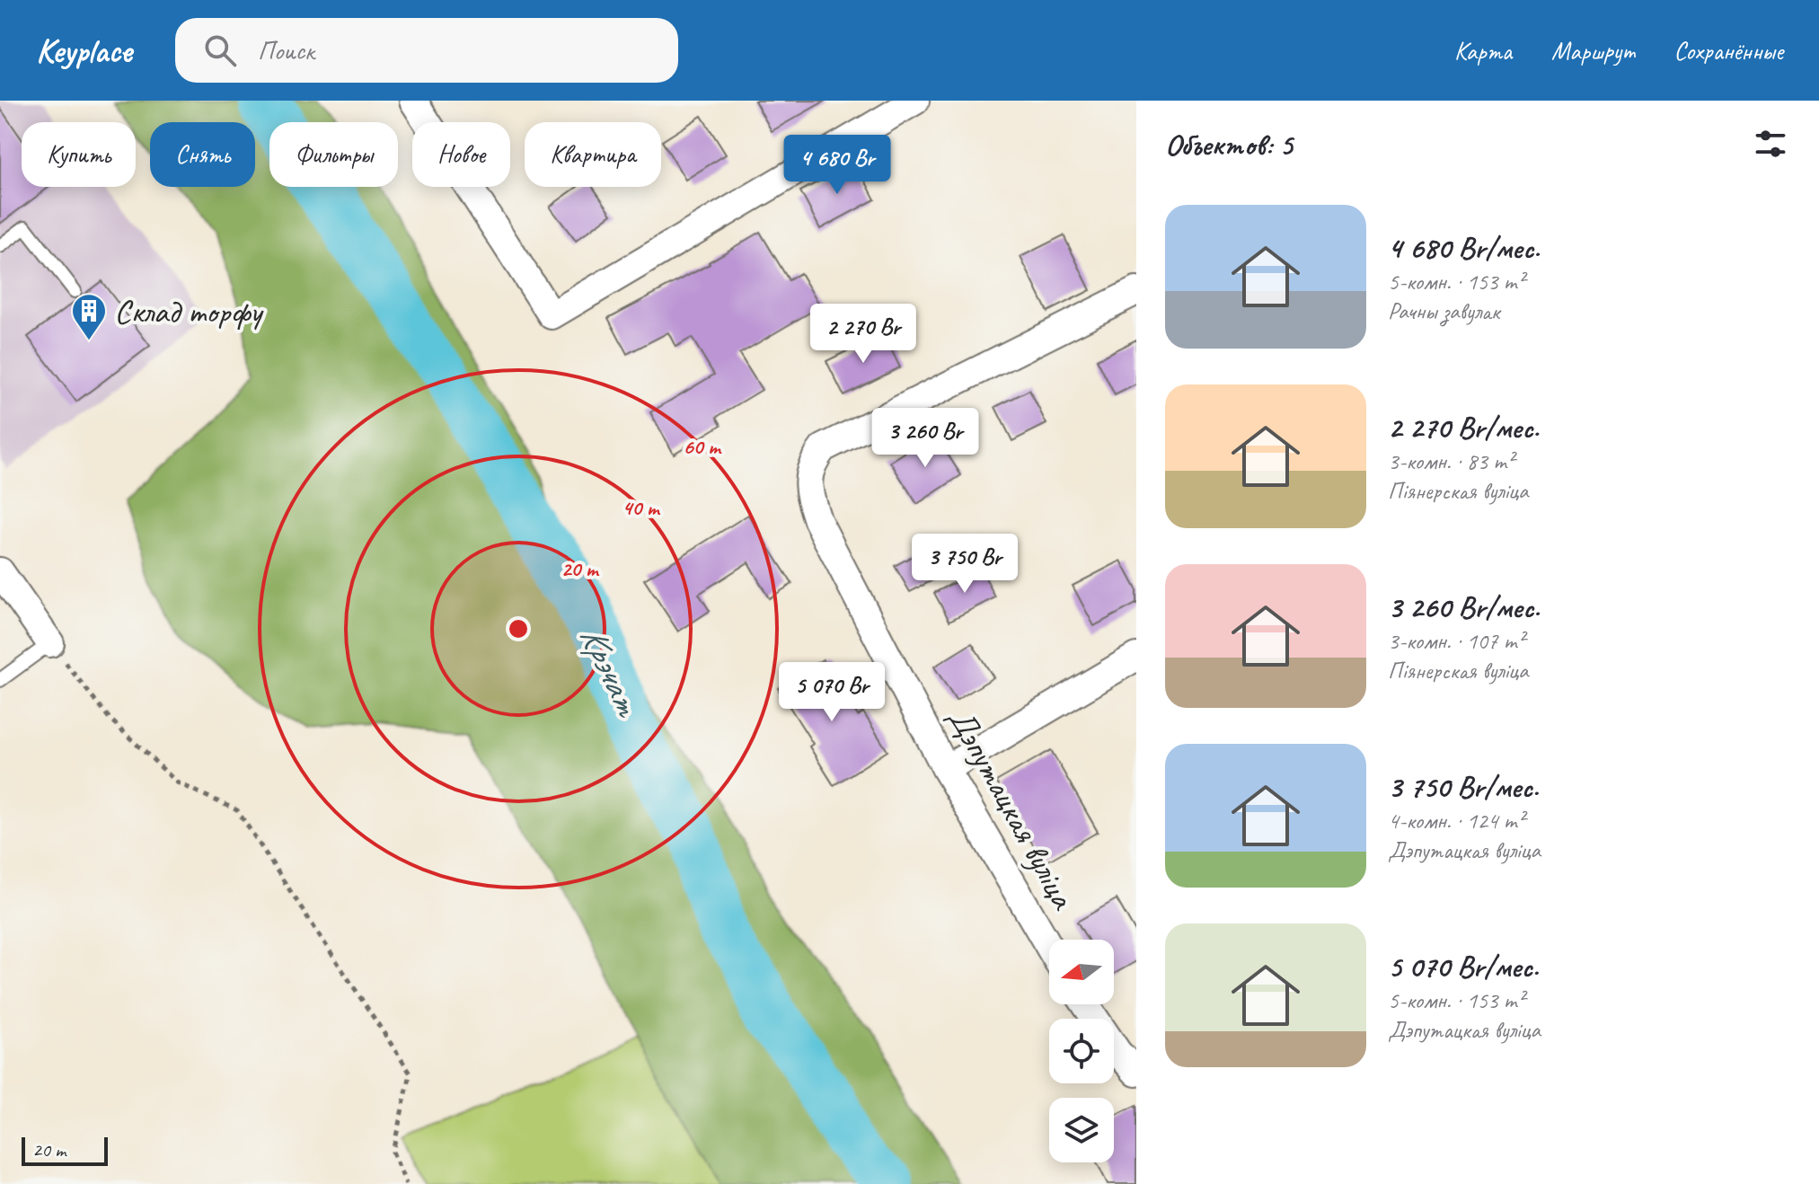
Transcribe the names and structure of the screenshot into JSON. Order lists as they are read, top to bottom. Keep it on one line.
{"streets":{"street":["Дэпутацкая вуліца"]},"water":["Крэчат"],"places":{"building":["Склад торфу"]},"scale_bar":"20 m","north":"left","page":{"header":"Keyplace","search":"Поиск","nav":["Карта","Маршрут","Сохранённые"],"heading":"Объектов: 5","chip":["Купить","Снять","Фильтры","Новое","Квартира"],"price":["4 680 Br","2 270 Br","3 260 Br","3 750 Br","5 070 Br"],"list":[{"name":"4 680 Br/мес.","note":"5-комн. · 153 m² · Рачны завулак"},{"name":"2 270 Br/мес.","note":"3-комн. · 83 m² · Піянерская вуліца"},{"name":"3 260 Br/мес.","note":"3-комн. · 107 m² · Піянерская вуліца"},{"name":"3 750 Br/мес.","note":"4-комн. · 124 m² · Дэпутацкая вуліца"},{"name":"5 070 Br/мес.","note":"5-комн. · 153 m² · Дэпутацкая вуліца"}],"scale":"20 m"},"rings":["60 m","40 m","20 m"]}
